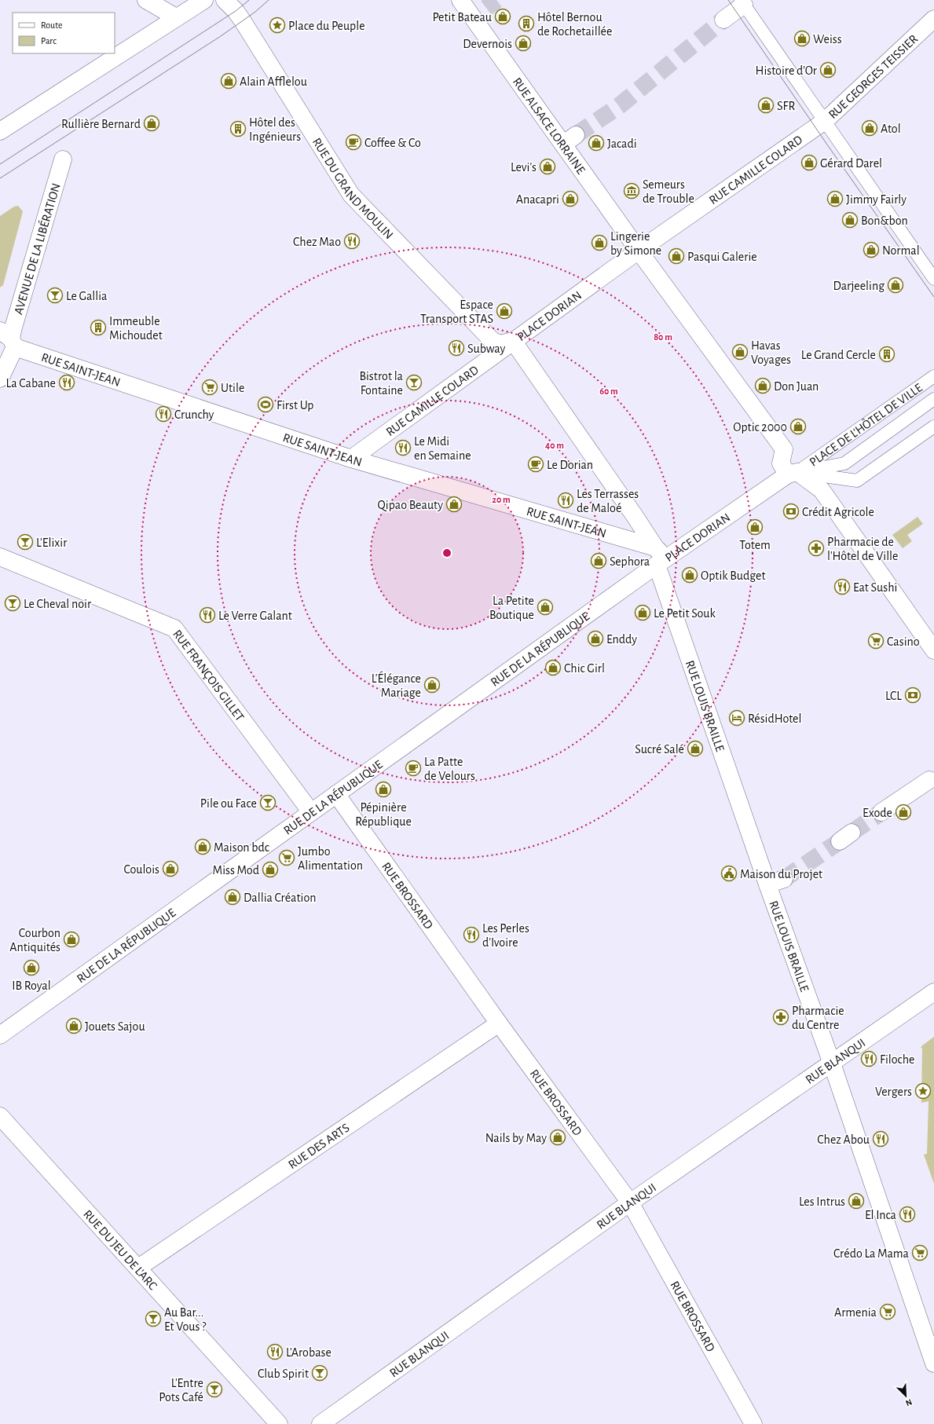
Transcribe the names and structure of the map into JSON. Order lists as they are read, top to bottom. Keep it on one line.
{"streets":{"street":["RUE GEORGES TEISSIER","RUE ALSACE LORRAINE","RUE CAMILLE COLARD","RUE DU GRAND MOULIN","AVENUE DE LA LIBÉRATION","PLACE DORIAN","RUE SAINT-JEAN","PLACE DE L'HÔTEL DE VILLE","RUE DE LA RÉPUBLIQUE","RUE FRANÇOIS GILLET","RUE LOUIS BRAILLE","RUE BROSSARD","RUE BLANQUI","RUE DES ARTS","RUE DU JEU DE L'ARC"]},"crossings":[["RUE GEORGES TEISSIER","RUE CAMILLE COLARD"],["RUE ALSACE LORRAINE","RUE CAMILLE COLARD"],["RUE ALSACE LORRAINE","PLACE DORIAN"],["RUE CAMILLE COLARD","RUE DU GRAND MOULIN"],["RUE CAMILLE COLARD","PLACE DORIAN"],["RUE CAMILLE COLARD","RUE SAINT-JEAN"],["RUE DU GRAND MOULIN","PLACE DORIAN"],["AVENUE DE LA LIBÉRATION","RUE SAINT-JEAN"],["PLACE DORIAN","RUE SAINT-JEAN"],["PLACE DORIAN","PLACE DE L'HÔTEL DE VILLE"],["PLACE DORIAN","RUE DE LA RÉPUBLIQUE"],["PLACE DORIAN","RUE LOUIS BRAILLE"],["RUE SAINT-JEAN","RUE DE LA RÉPUBLIQUE"],["RUE SAINT-JEAN","RUE LOUIS BRAILLE"],["RUE DE LA RÉPUBLIQUE","RUE FRANÇOIS GILLET"],["RUE DE LA RÉPUBLIQUE","RUE LOUIS BRAILLE"],["RUE DE LA RÉPUBLIQUE","RUE BROSSARD"],["RUE LOUIS BRAILLE","RUE BLANQUI"],["RUE BROSSARD","RUE BLANQUI"],["RUE BROSSARD","RUE DES ARTS"],["RUE DES ARTS","RUE DU JEU DE L'ARC"]],"places":{"shop":["Petit Bateau","Weiss","Devernois","Histoire d'Or","Alain Afflelou","SFR","Rullière Bernard","Atol","Jacadi","Gérard Darel","Levi's","Anacapri","Jimmy Fairly","Bon&bon","Lingerie by Simone","Normal","Pasqui Galerie","Darjeeling","Espace Transport STAS","Havas Voyages","Don Juan","Optic 2000","Qipao Beauty","Totem","Sephora","Optik Budget","La Petite Boutique","Le Petit Souk","Enddy","Chic Girl","L'Élégance Mariage","Sucré Salé","Pépinière République","Exode","Maison bdc","Coulois","Miss Mod","Dallia Création","Courbon Antiquités","IB Royal","Jouets Sajou","Nails by May","Les Intrus"],"building":["Hôtel Bernou de Rochetaillée","Hôtel des Ingénieurs","Immeuble Michoudet","Le Grand Cercle"],"place":["Place du Peuple","Vergers"],"cafe":["Coffee & Co","Le Dorian","La Patte de Velours"],"museum":["Semeurs de Trouble"],"restaurant":["Chez Mao","Subway","La Cabane","Crunchy","Le Midi en Semaine","Les Terrasses de Maloé","Eat Sushi","Le Verre Galant","Les Perles d’Ivoire","Filoche","Chez Abou","El Inca","L'Arobase"],"bar":["Le Gallia","Bistrot la Fontaine","L'Elixir","Le Cheval noir","Pile ou Face","Au Bar... Et Vous ?","Club Spirit","L'Entre Pots Café"],"supermarket":["Utile","Casino","Jumbo Alimentation","Crédo La Mama","Armenia"],"sports":["First Up"],"bank":["Crédit Agricole","LCL"],"pharmacy":["Pharmacie de l'Hôtel de Ville","Pharmacie du Centre"],"hotel":["RésidHotel"],"public building":["Maison du Projet"]},"legend":["Route","Parc"],"north":"bottom right","rings":["80 m","60 m","40 m","20 m"]}
